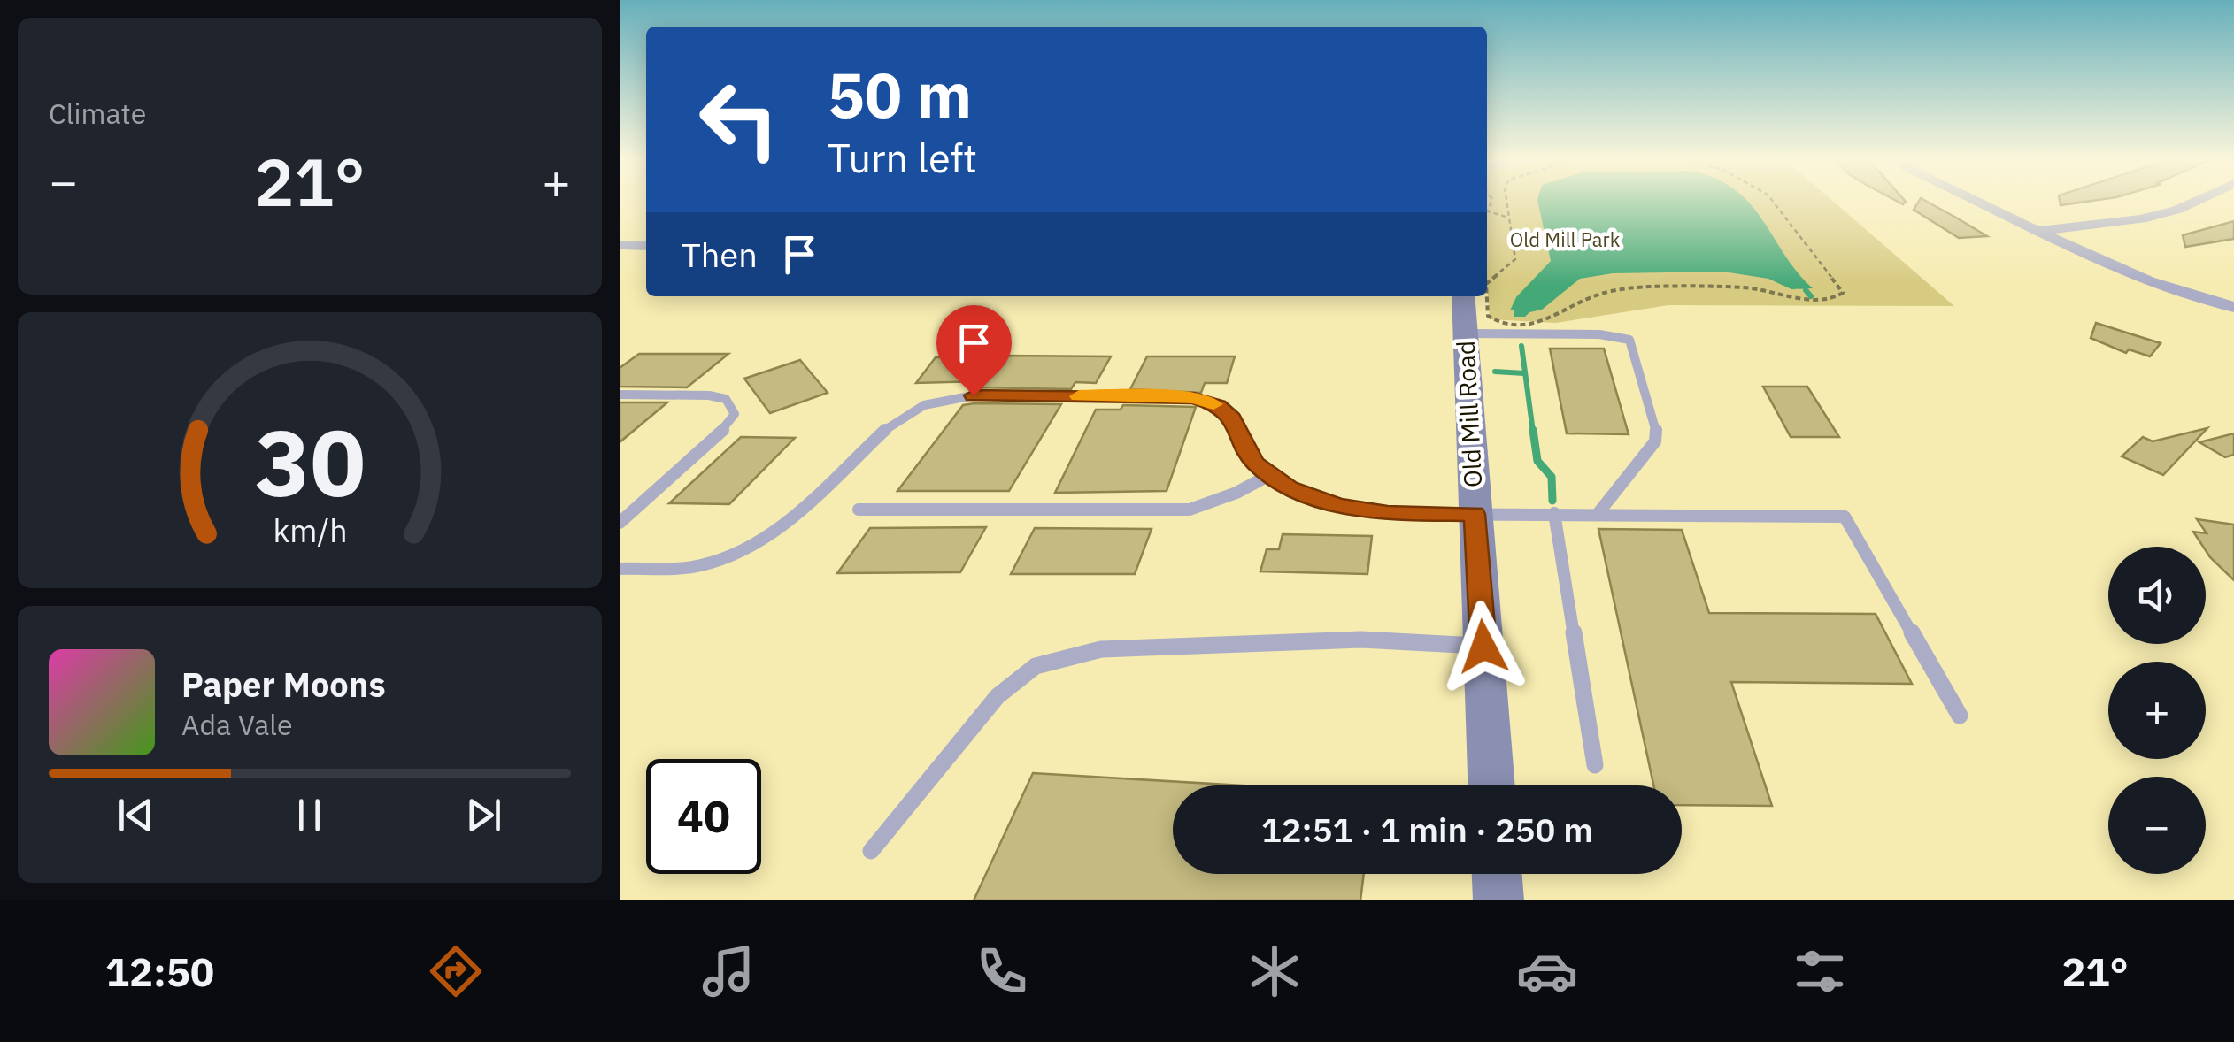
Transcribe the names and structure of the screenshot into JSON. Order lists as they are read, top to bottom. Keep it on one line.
{"streets":{"street":["Old Mill Road"]},"parks":["Old Mill Park"],"page":{"tile":"Climate","turn":["50 m","Turn left"],"heat":["−","21°","+"],"then":"Then","map_buttons":["+","−"],"song":["Paper Moons","Ada Vale"],"limit":"40","trip":"12:51 · 1 min · 250 m","tabs":["12:50","21°"],"gauge":["30","km/h"]}}
